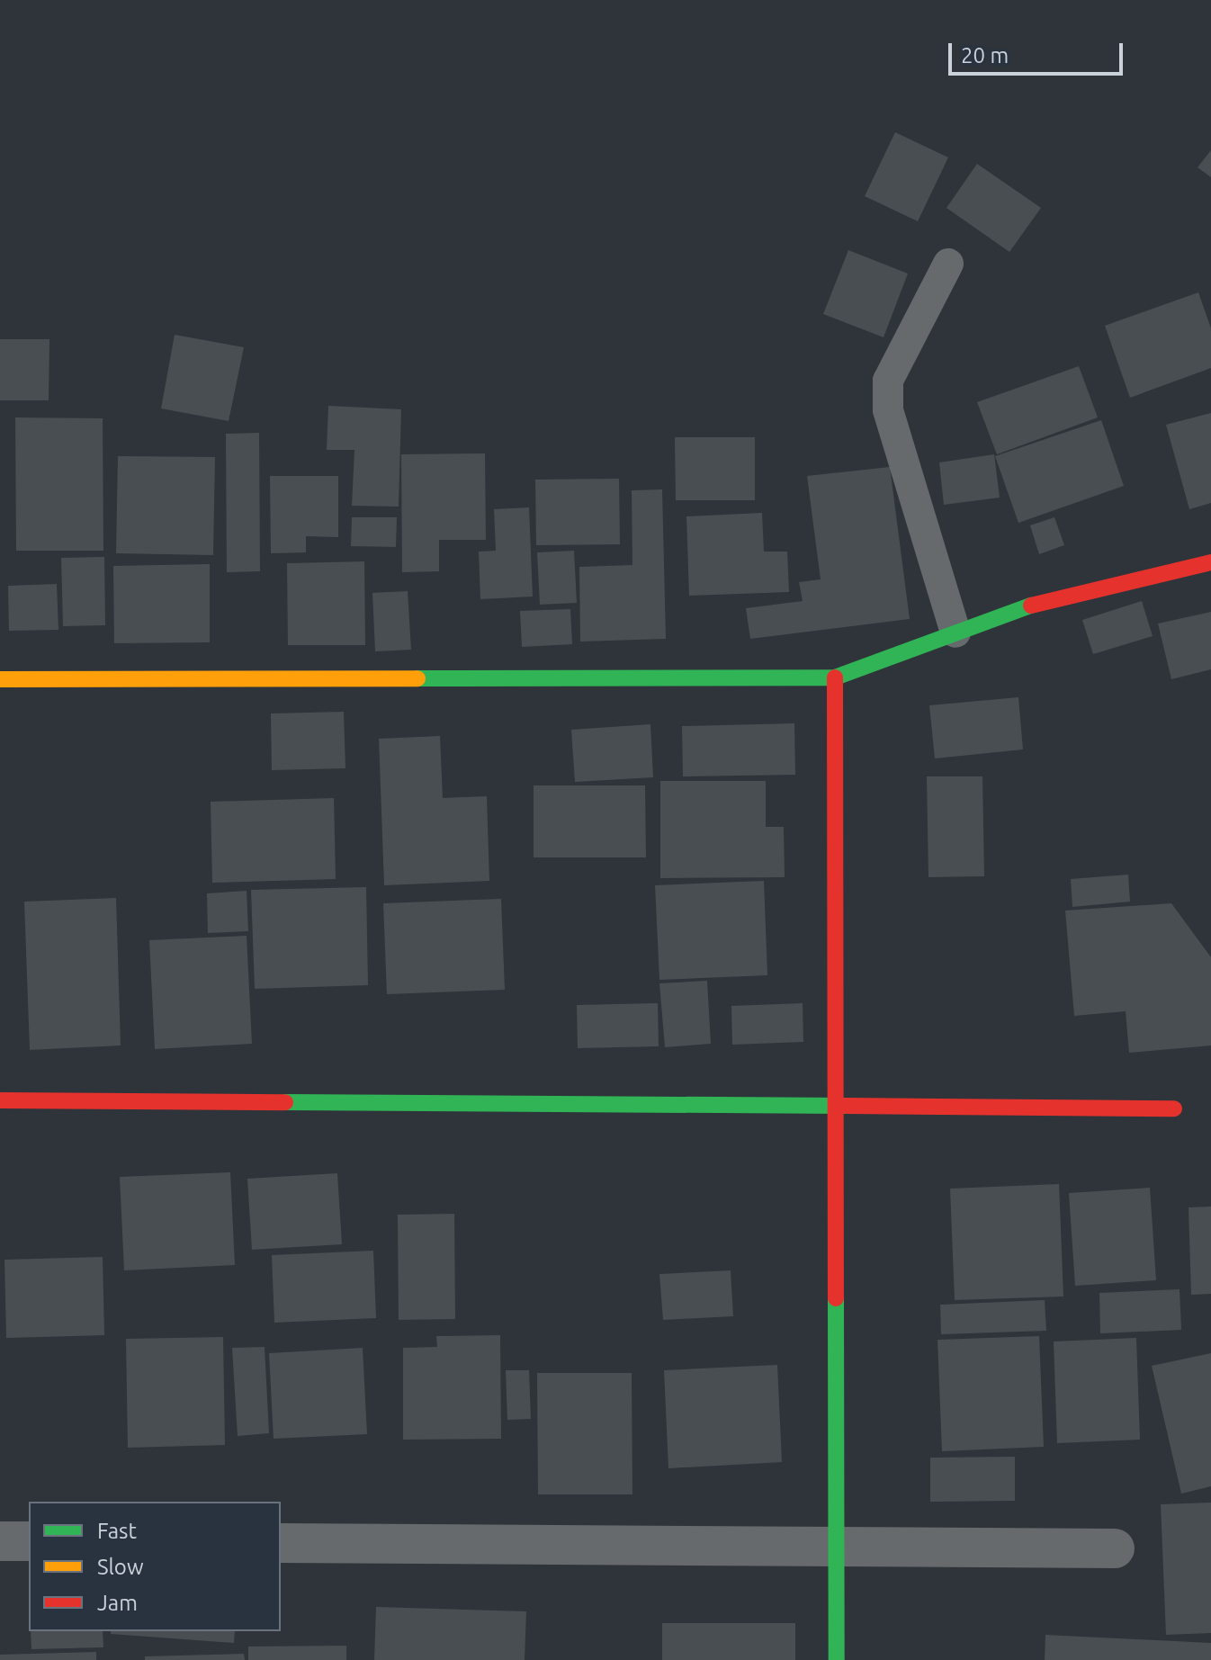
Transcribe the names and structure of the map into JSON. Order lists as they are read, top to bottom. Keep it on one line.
{"legend":["Fast","Slow","Jam"],"scale_bar":"20 m"}
